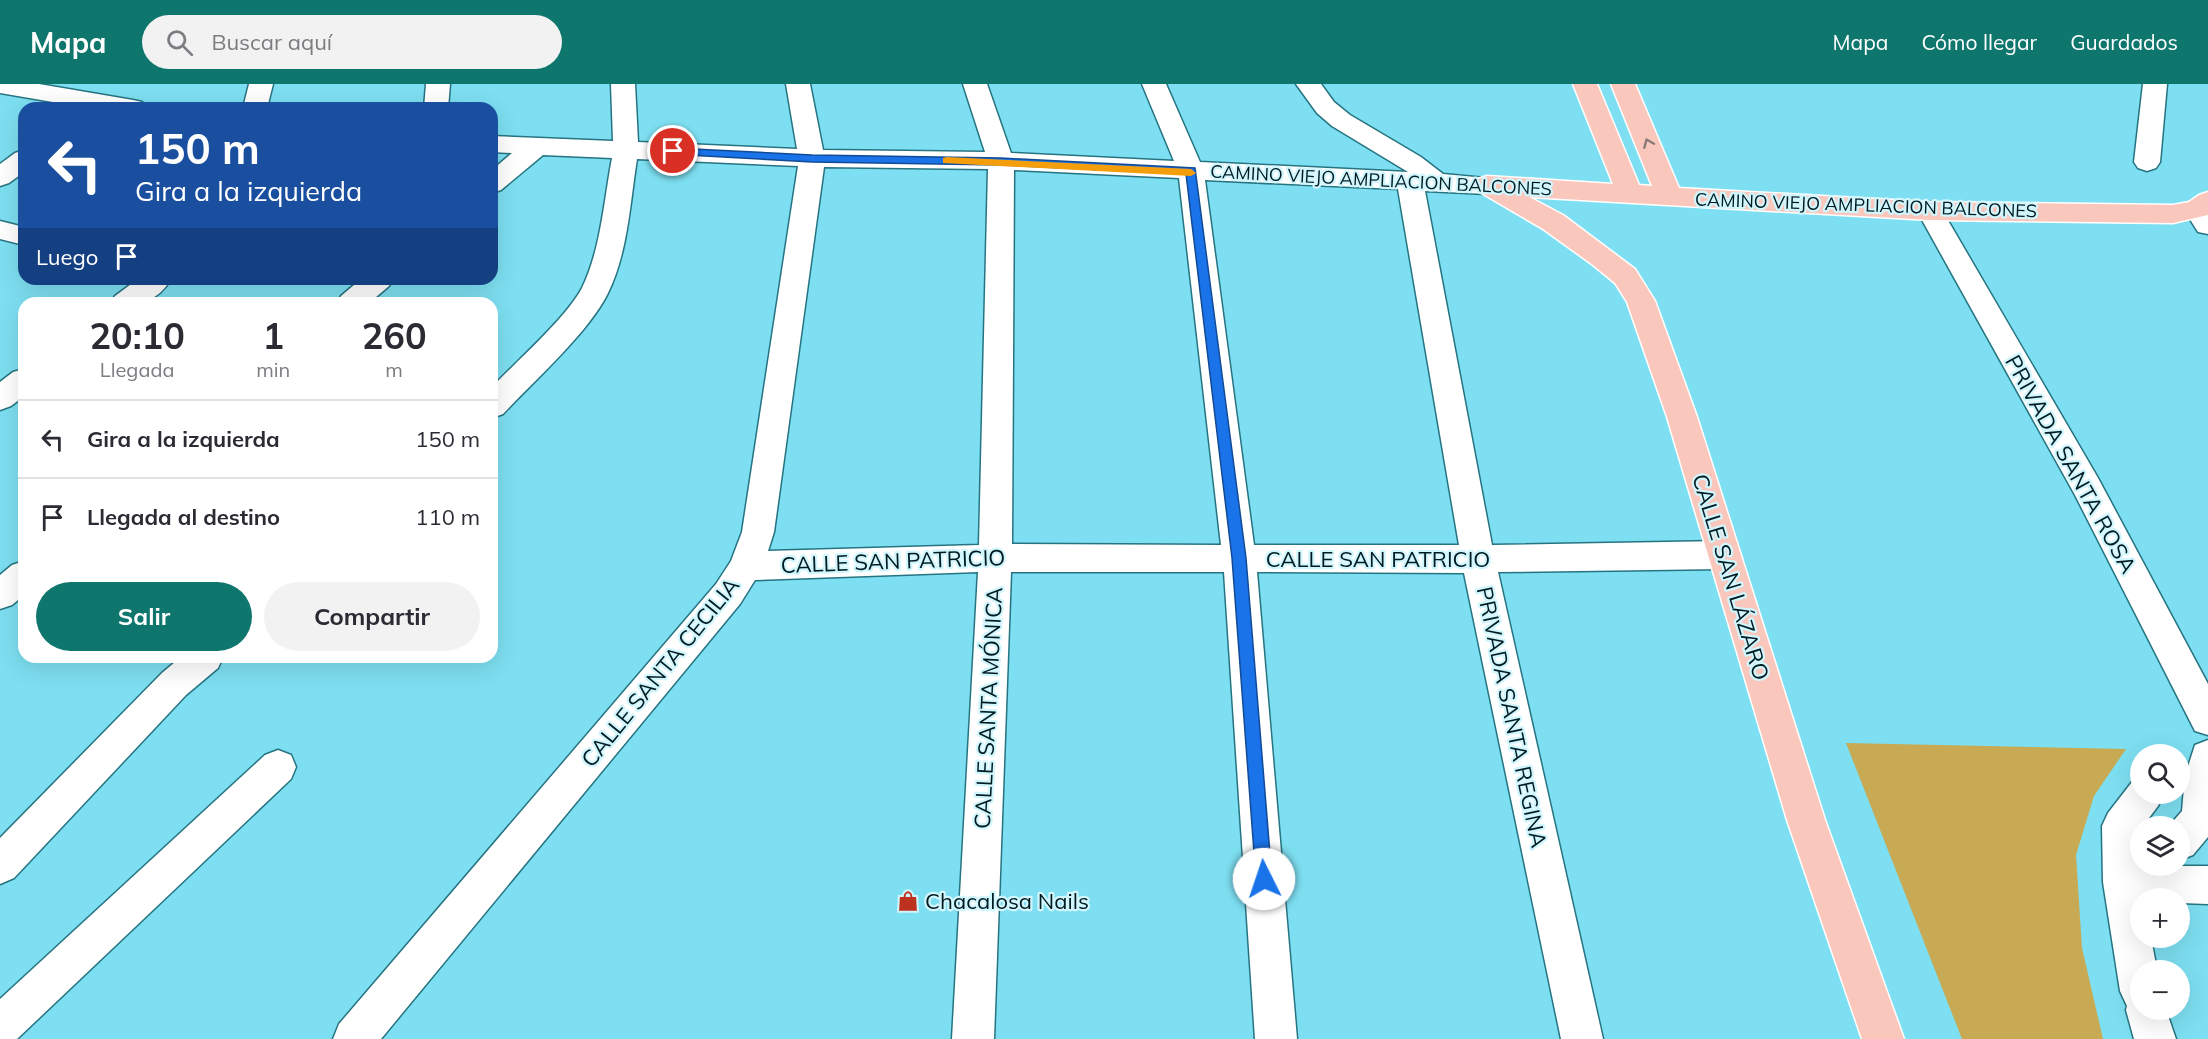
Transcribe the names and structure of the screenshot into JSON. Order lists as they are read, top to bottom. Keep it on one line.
{"streets":{"main road":["CAMINO VIEJO AMPLIACION BALCONES","CALLE SAN LÁZARO"],"street":["PRIVADA SANTA ROSA","CALLE SAN PATRICIO","CALLE SANTA CECILIA","CALLE SANTA MÓNICA","PRIVADA SANTA REGINA"]},"crossings":[["CAMINO VIEJO AMPLIACION BALCONES","PRIVADA SANTA ROSA"],["CAMINO VIEJO AMPLIACION BALCONES","CALLE SAN LÁZARO"],["CAMINO VIEJO AMPLIACION BALCONES","CALLE SANTA CECILIA"],["CAMINO VIEJO AMPLIACION BALCONES","CALLE SANTA MÓNICA"],["CAMINO VIEJO AMPLIACION BALCONES","PRIVADA SANTA REGINA"],["CALLE SAN PATRICIO","CALLE SAN LÁZARO"],["CALLE SAN PATRICIO","CALLE SANTA CECILIA"],["CALLE SAN PATRICIO","CALLE SANTA MÓNICA"],["CALLE SAN PATRICIO","PRIVADA SANTA REGINA"]],"places":{"shop":["Chacalosa Nails"]},"page":{"header":"Mapa","search":"Buscar aquí","nav":["Mapa","Cómo llegar","Guardados"],"turn":["150 m","Gira a la izquierda"],"then":"Luego","eta":["20:10","Llegada","1","min","260","m"],"list":[{"name":"Gira a la izquierda","value":"150 m"},{"name":"Llegada al destino","value":"110 m"}],"buttons":["Salir","Compartir"],"map_buttons":["+","−"]}}
